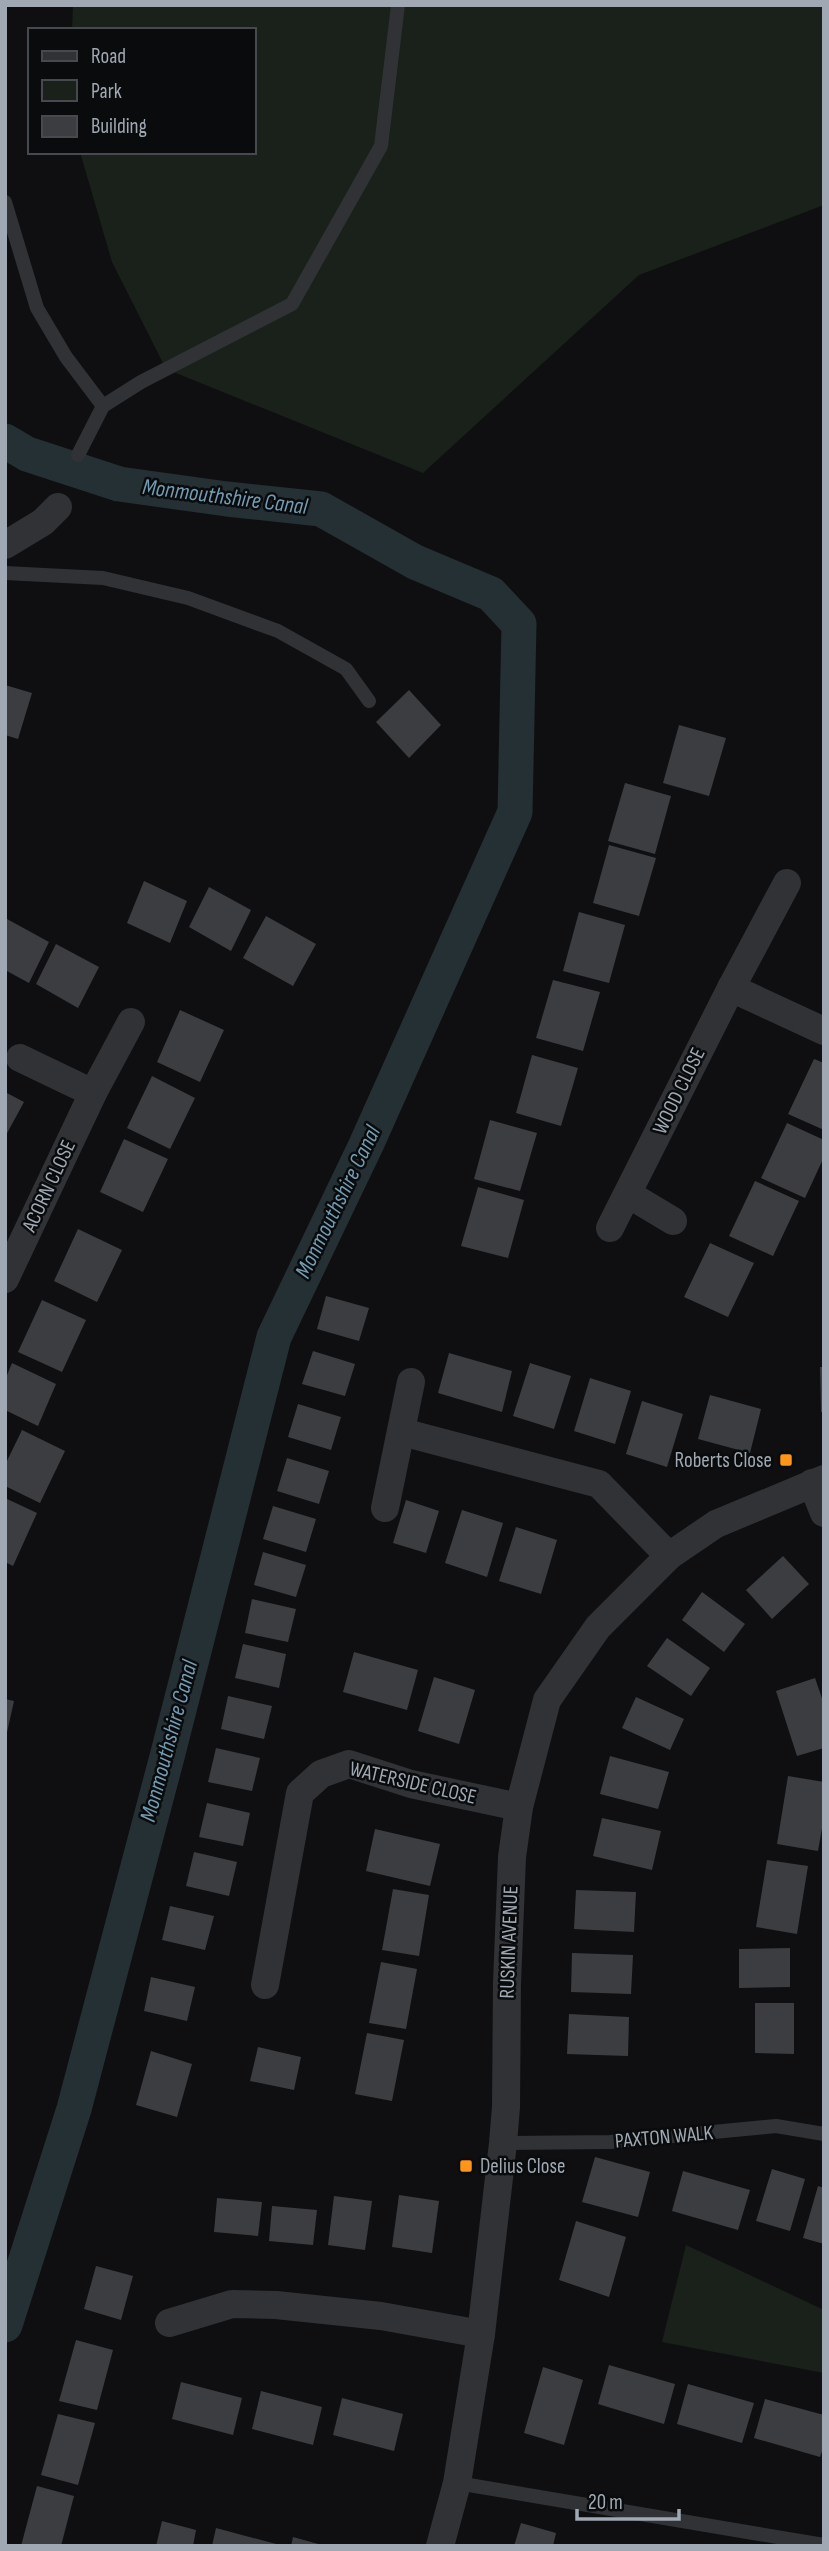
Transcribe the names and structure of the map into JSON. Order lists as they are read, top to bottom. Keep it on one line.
{"streets":{"street":["WOOD CLOSE","ACORN CLOSE","WATERSIDE CLOSE","RUSKIN AVENUE"],"lane":["PAXTON WALK"]},"crossings":[["WATERSIDE CLOSE","RUSKIN AVENUE"],["RUSKIN AVENUE","PAXTON WALK"]],"water":["Monmouthshire Canal"],"places":{"transit":["Roberts Close","Delius Close"]},"legend":["Road","Park","Building"],"scale_bar":"20 m"}
